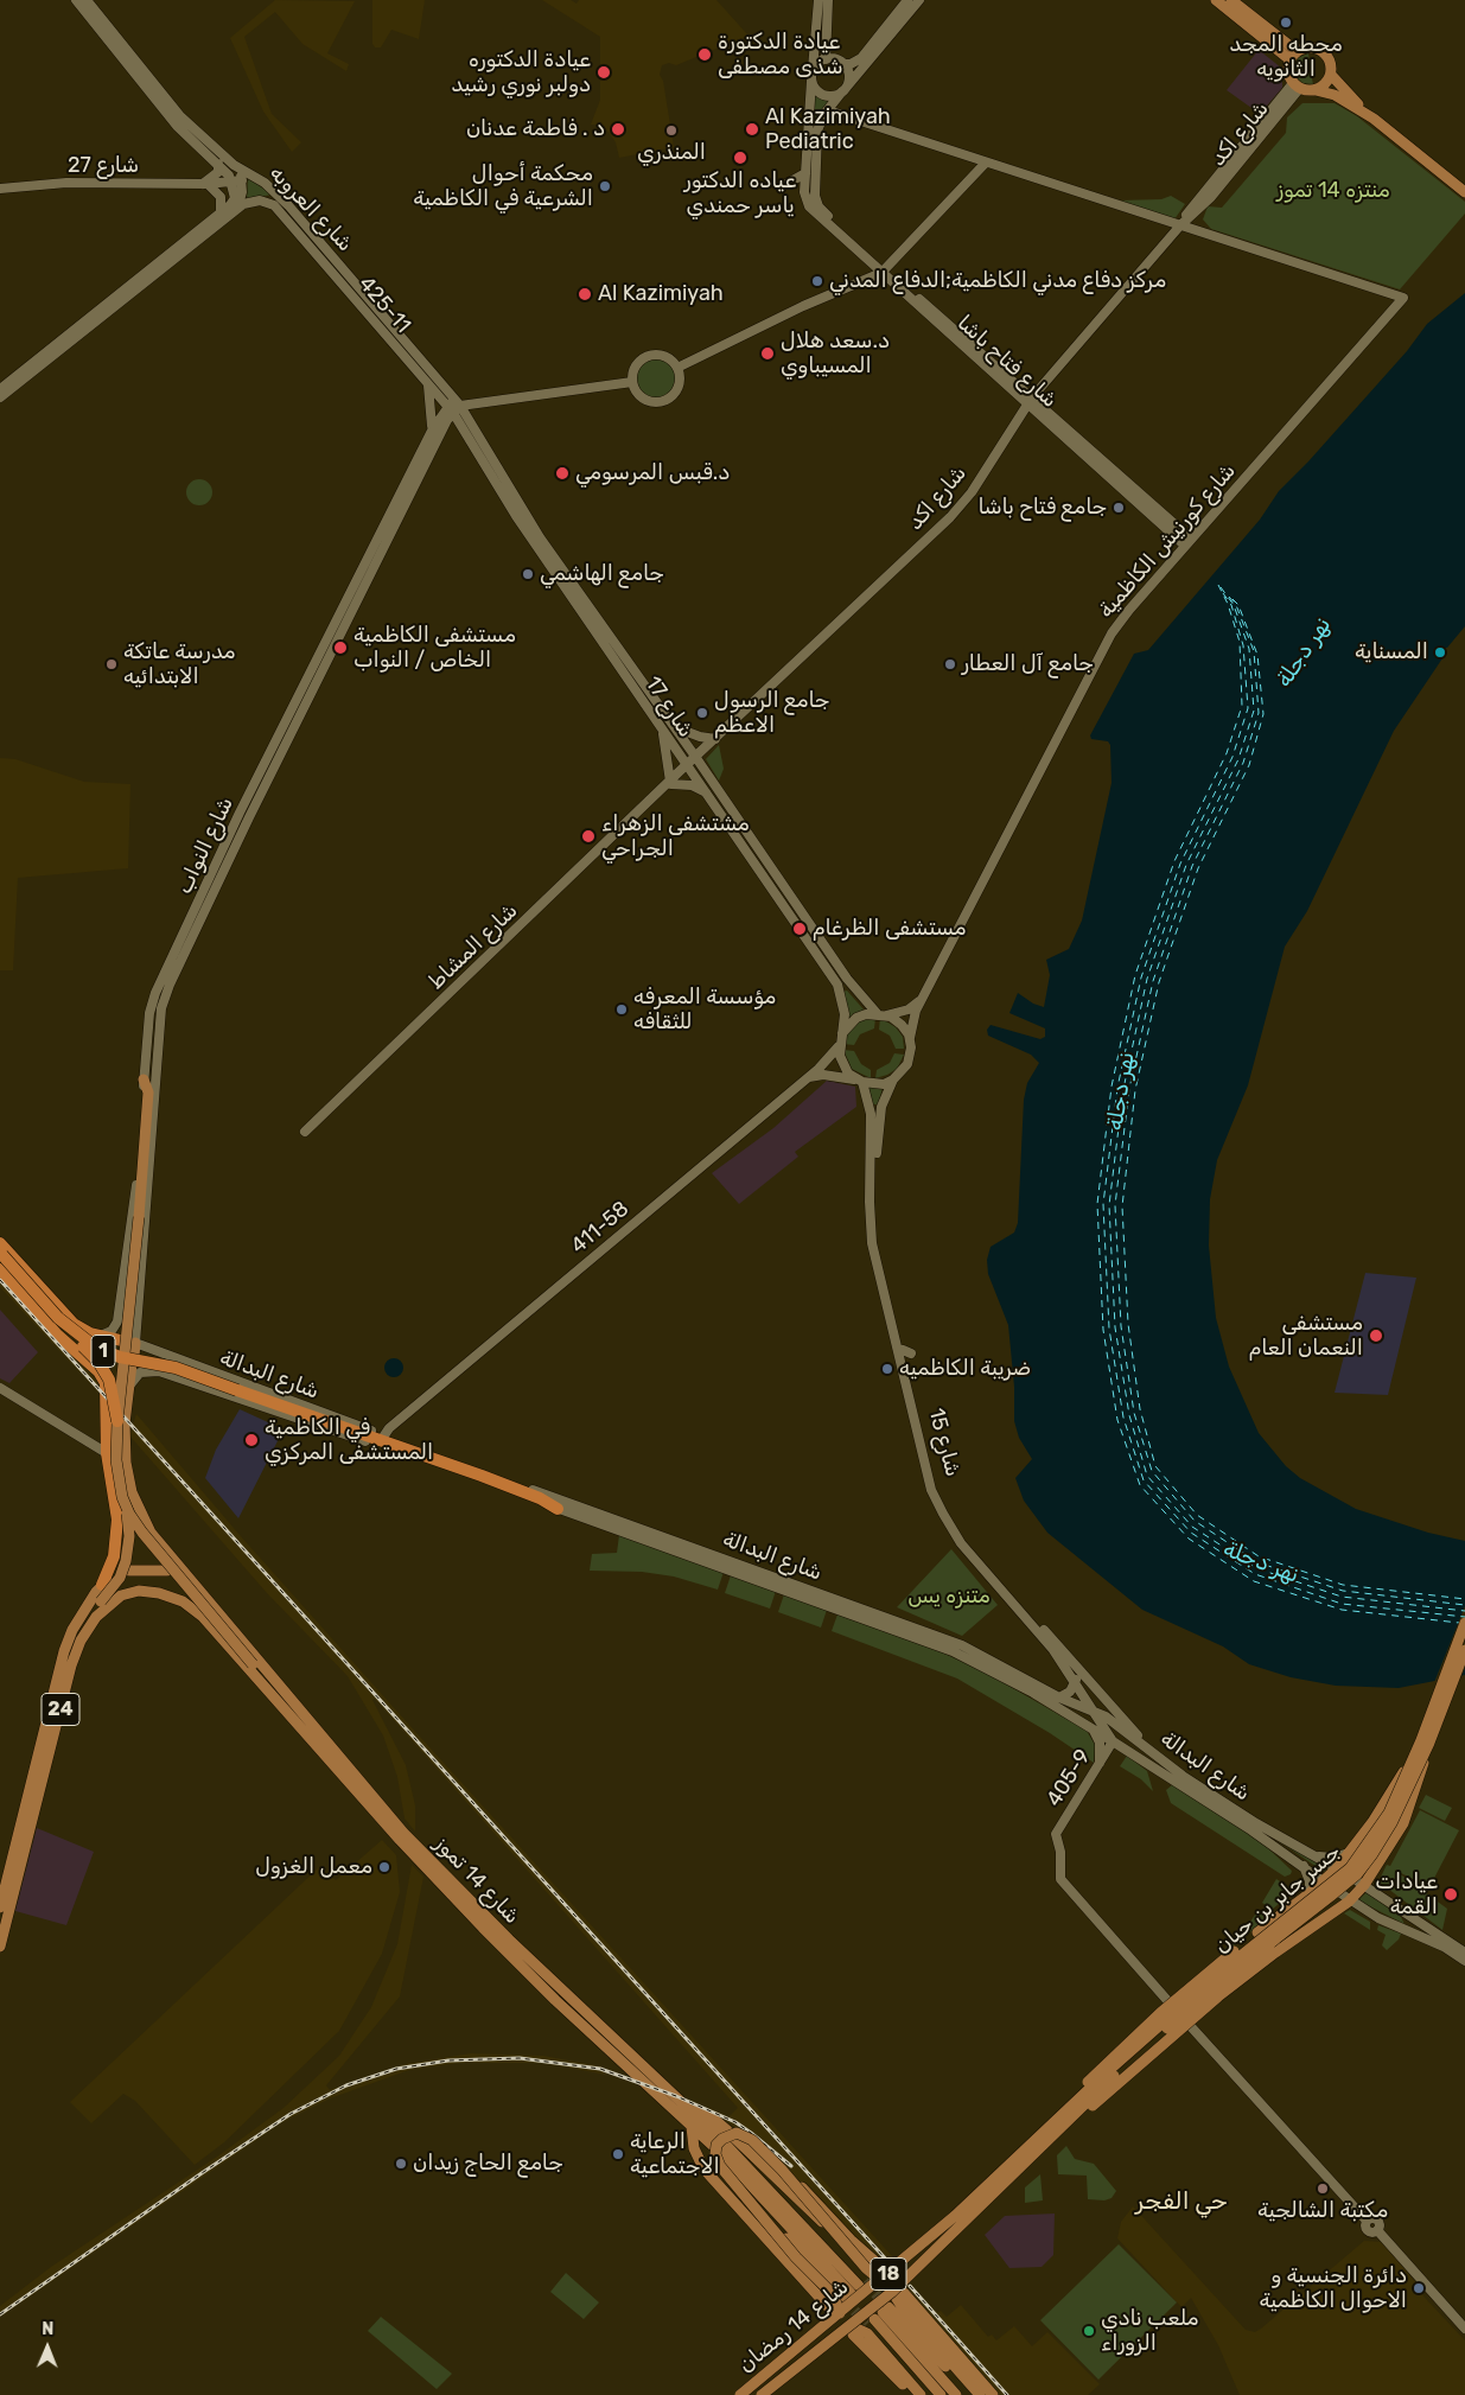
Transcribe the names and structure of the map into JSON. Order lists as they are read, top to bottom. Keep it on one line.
{"streets":{"highway":["1"],"main road":["24","شارع 14 تموز","جسر جابر بن حيان","18","شارع 14 رمضان"],"street":["شارع اكد","شارع 27","شارع العروبه","425-11","شارع فتاح باشا","شارع كورنيش الكاظمية","شارع 17","شارع النواب","شارع المشاط","411-58","شارع البدالة","شارع 15","405-9"]},"crossings":[["شارع اكد","شارع فتاح باشا"],["شارع اكد","شارع 17"],["شارع اكد","شارع المشاط"],["شارع 27","شارع العروبه"],["شارع العروبه","425-11"],["شارع العروبه","شارع 17"],["شارع العروبه","شارع النواب"],["425-11","شارع 17"],["425-11","شارع النواب"],["شارع فتاح باشا","شارع كورنيش الكاظمية"],["شارع كورنيش الكاظمية","شارع 17"],["شارع كورنيش الكاظمية","411-58"],["شارع كورنيش الكاظمية","شارع 15"],["شارع 17","شارع النواب"],["شارع 17","شارع المشاط"],["شارع 17","411-58"],["شارع 17","شارع 15"],["شارع النواب","1"],["شارع النواب","شارع البدالة"],["411-58","شارع البدالة"],["411-58","شارع 15"],["1","شارع البدالة"],["شارع البدالة","شارع 15"],["شارع البدالة","405-9"],["شارع 15","405-9"],["24","شارع 14 تموز"],["جسر جابر بن حيان","شارع 14 رمضان"]],"districts":["حي الفجر"],"water":["نهر دجلة"],"parks":["منتزه 14 تموز","متنزه يس"],"places":["محطه المجد الثانويه","عيادة الدكتورة شذى مصطفى","عيادة الدكتوره دولبر نوري رشيد","د . فاطمة عدنان","Al Kazimiyah Pediatric","المنذري","عياده الدكتور ياسر حمندي","محكمة أحوال الشرعية في الكاظمية","مركز دفاع مدني الكاظمية;الدفاع المدني","Al Kazimiyah","د.سعد هلال المسيباوي","د.قبس المرسومي","جامع فتاح باشا","جامع الهاشمي","مستشفى الكاظمية الخاص / النواب","المسناية","مدرسة عاتكة الابتدائيه","جامع آل العطار","جامع الرسول الاعظم","مشتشفى الزهراء الجراحي","مستشفى الظرغام","مؤسسة المعرفه للثقافه","مستشفى النعمان العام","ضريبة الكاظميه","في الكاظمية المستشفى المركزي","معمل الغزول","عيادات القمة","الرعاية الاجتماعية","جامع الحاج زيدان","مكتبة الشالجية","دائرة الجنسية و الاحوال الكاظمية","ملعب نادي الزوراء"],"north":"top"}
